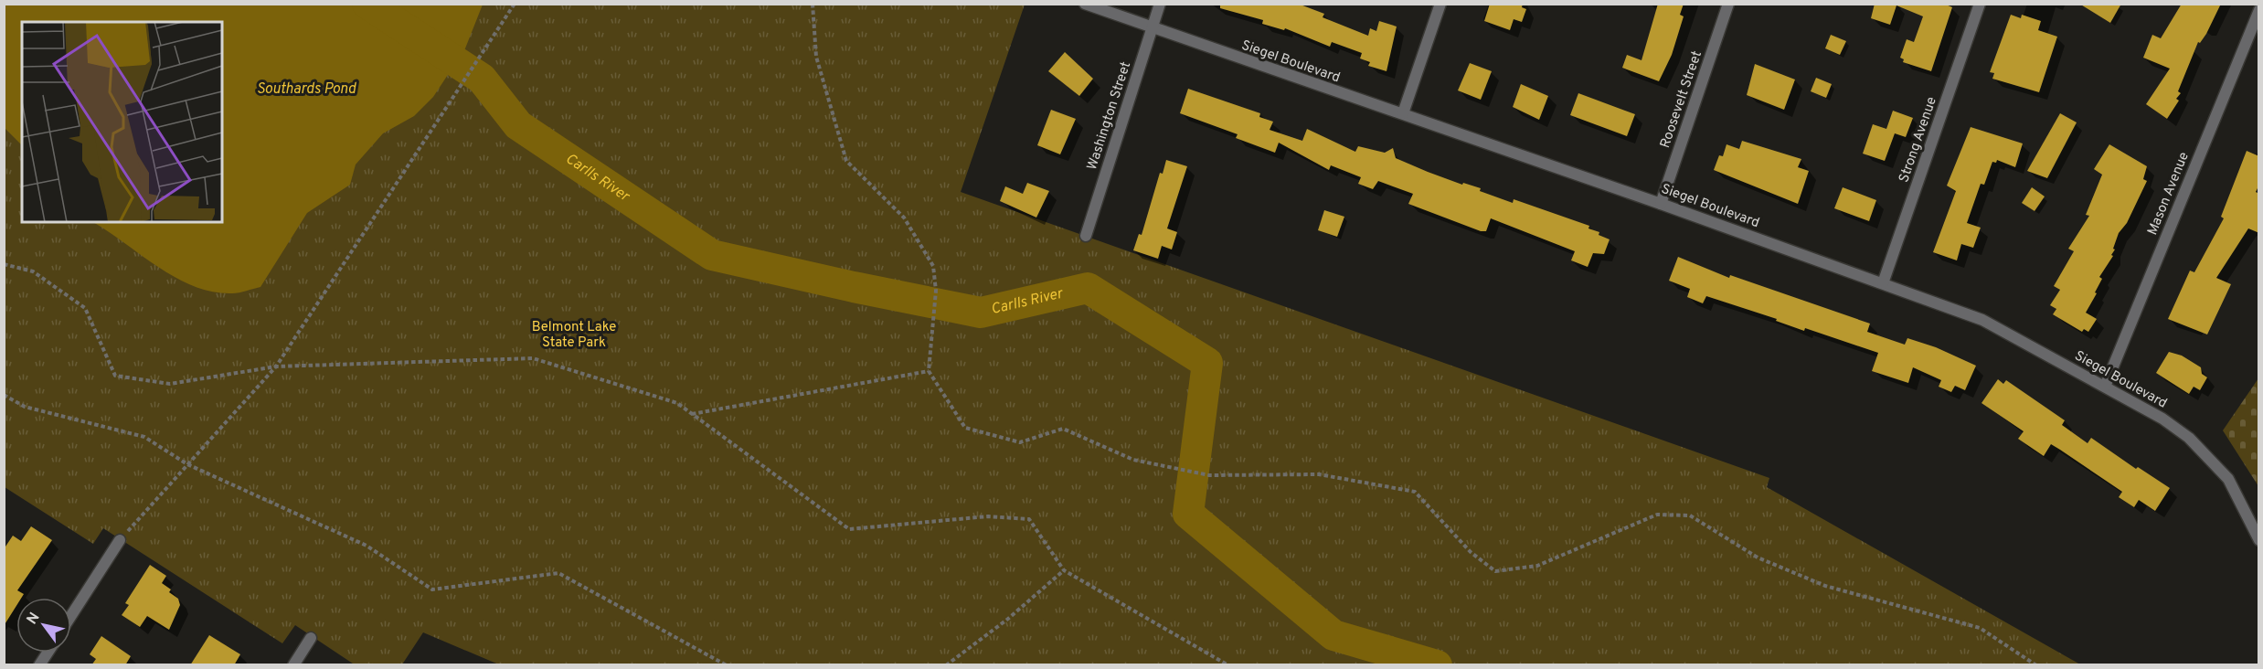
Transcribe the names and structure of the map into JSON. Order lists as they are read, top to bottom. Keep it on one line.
{"streets":{"street":["Siegel Boulevard","Roosevelt Street","Washington Street","Strong Avenue","Mason Avenue"]},"crossings":[["Siegel Boulevard","Roosevelt Street"],["Siegel Boulevard","Washington Street"],["Siegel Boulevard","Strong Avenue"],["Siegel Boulevard","Mason Avenue"]],"water":["Southards Pond","Carlls River"],"parks":["Belmont Lake State Park"],"north":"top left"}
